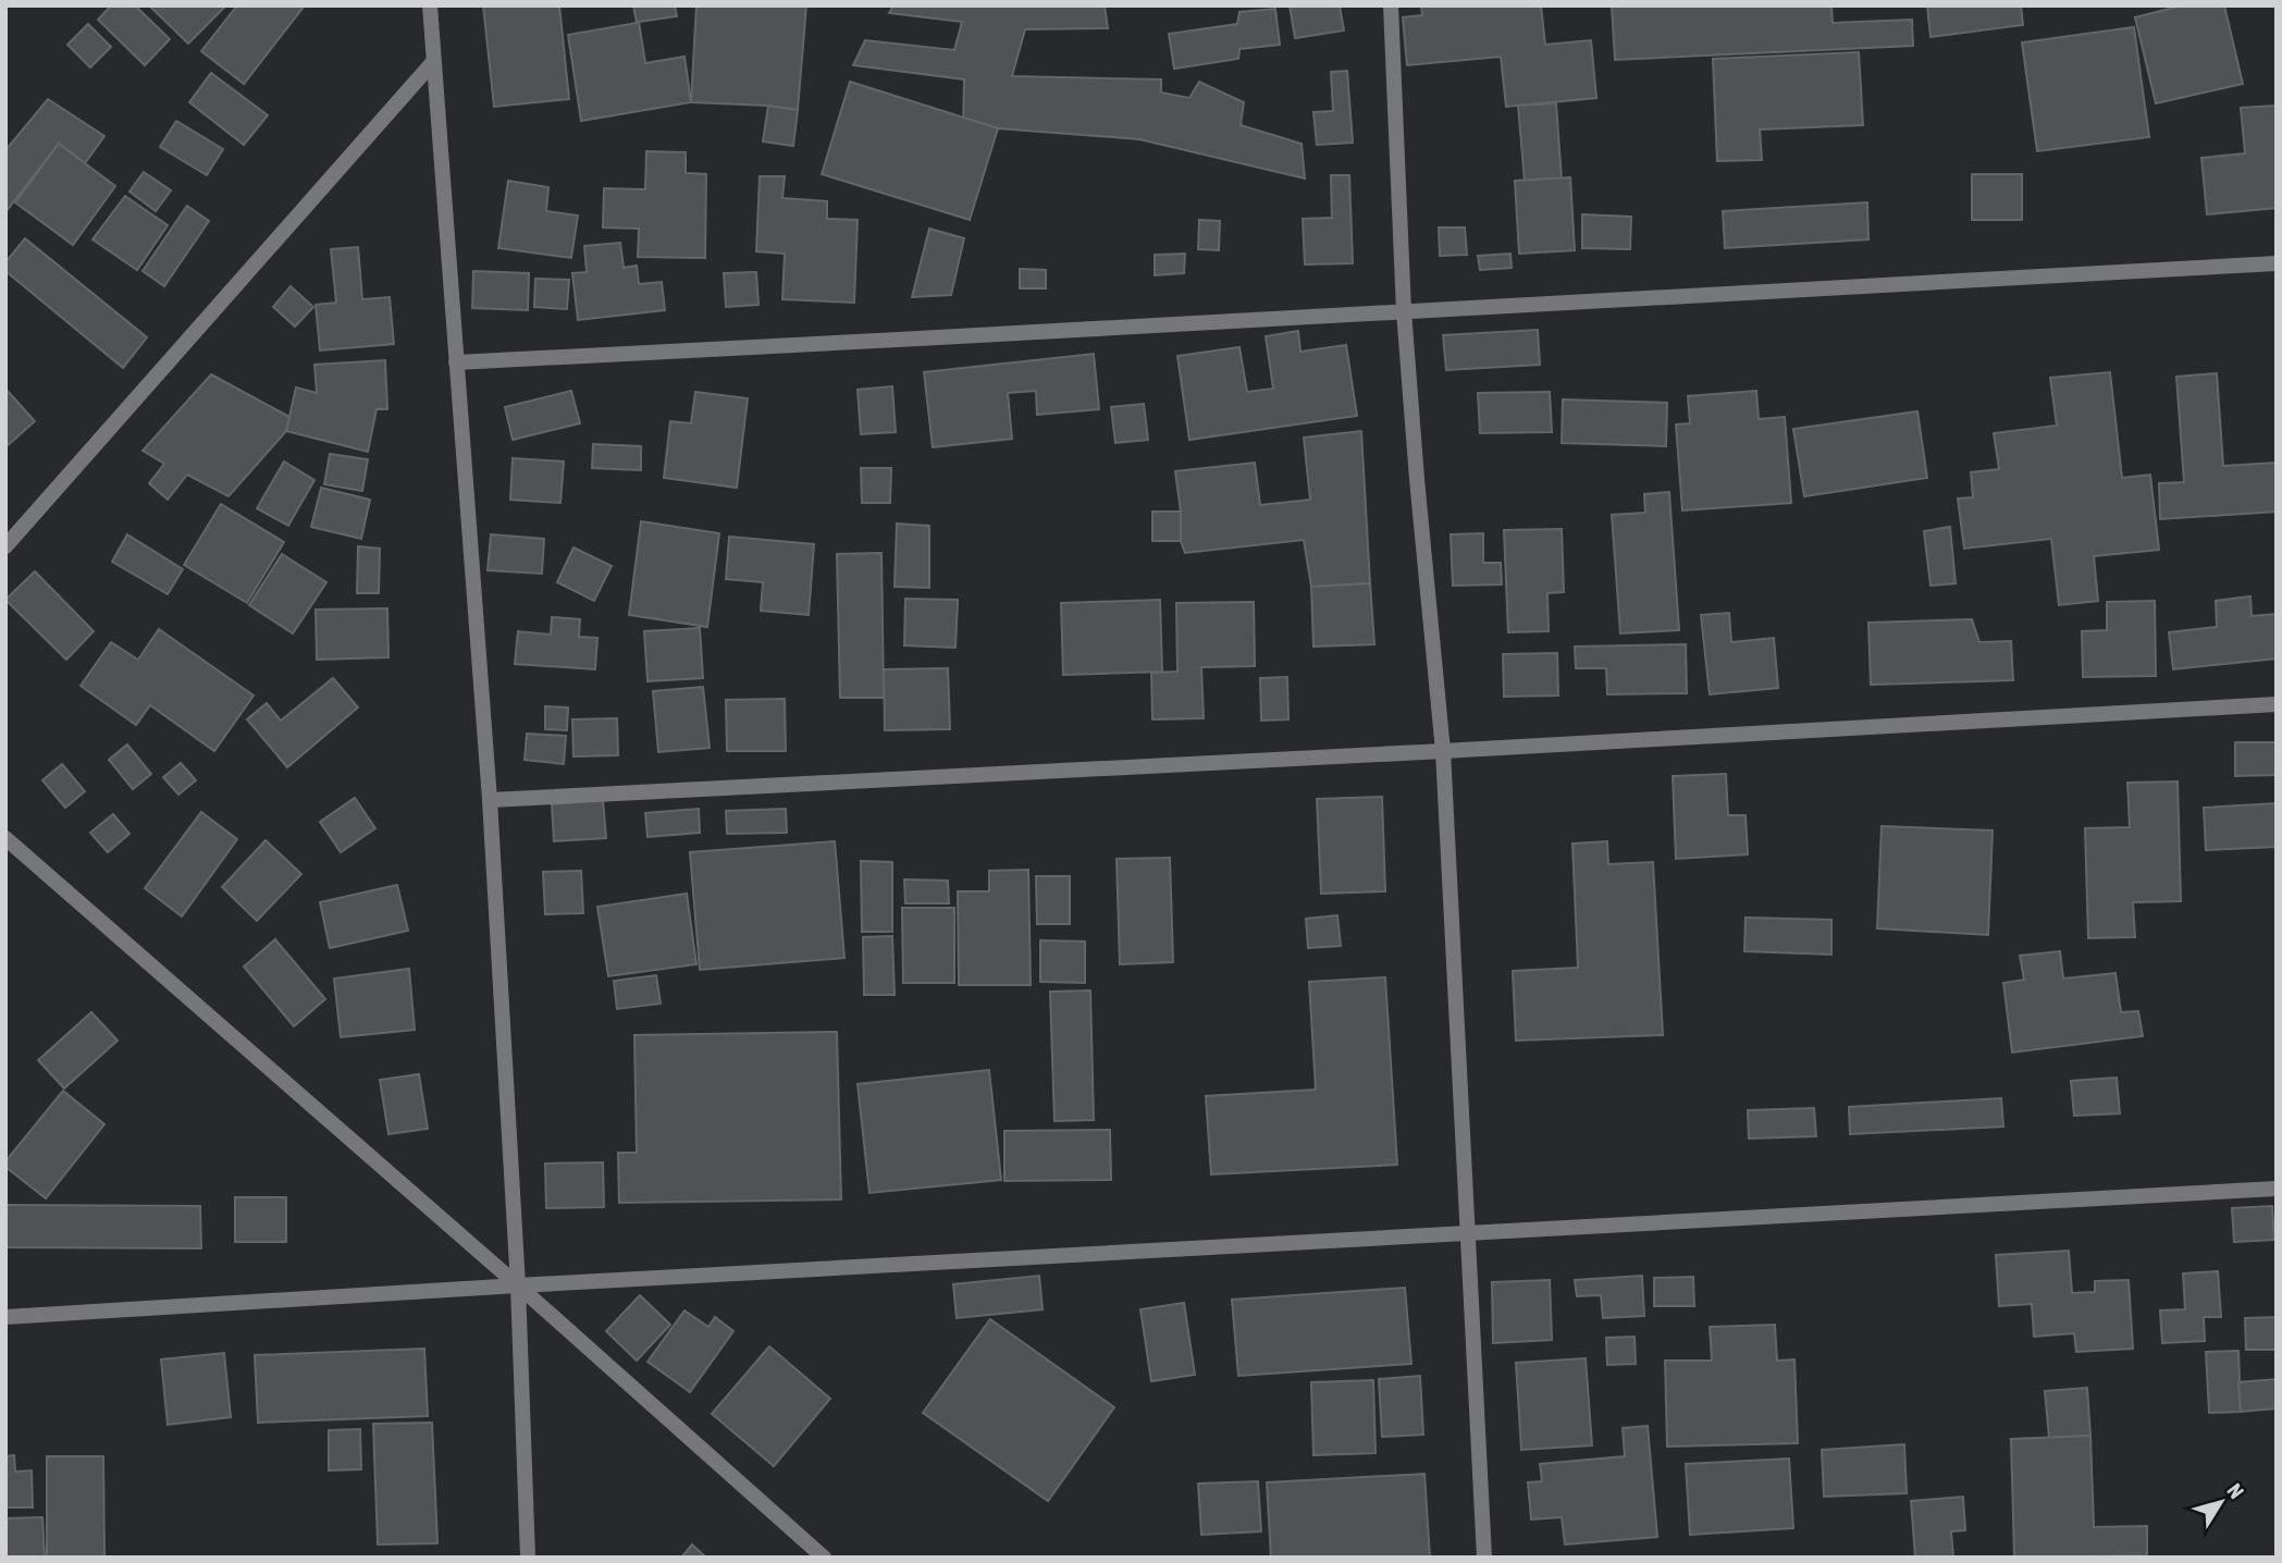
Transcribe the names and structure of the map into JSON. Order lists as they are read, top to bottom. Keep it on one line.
{"north":"top right"}
